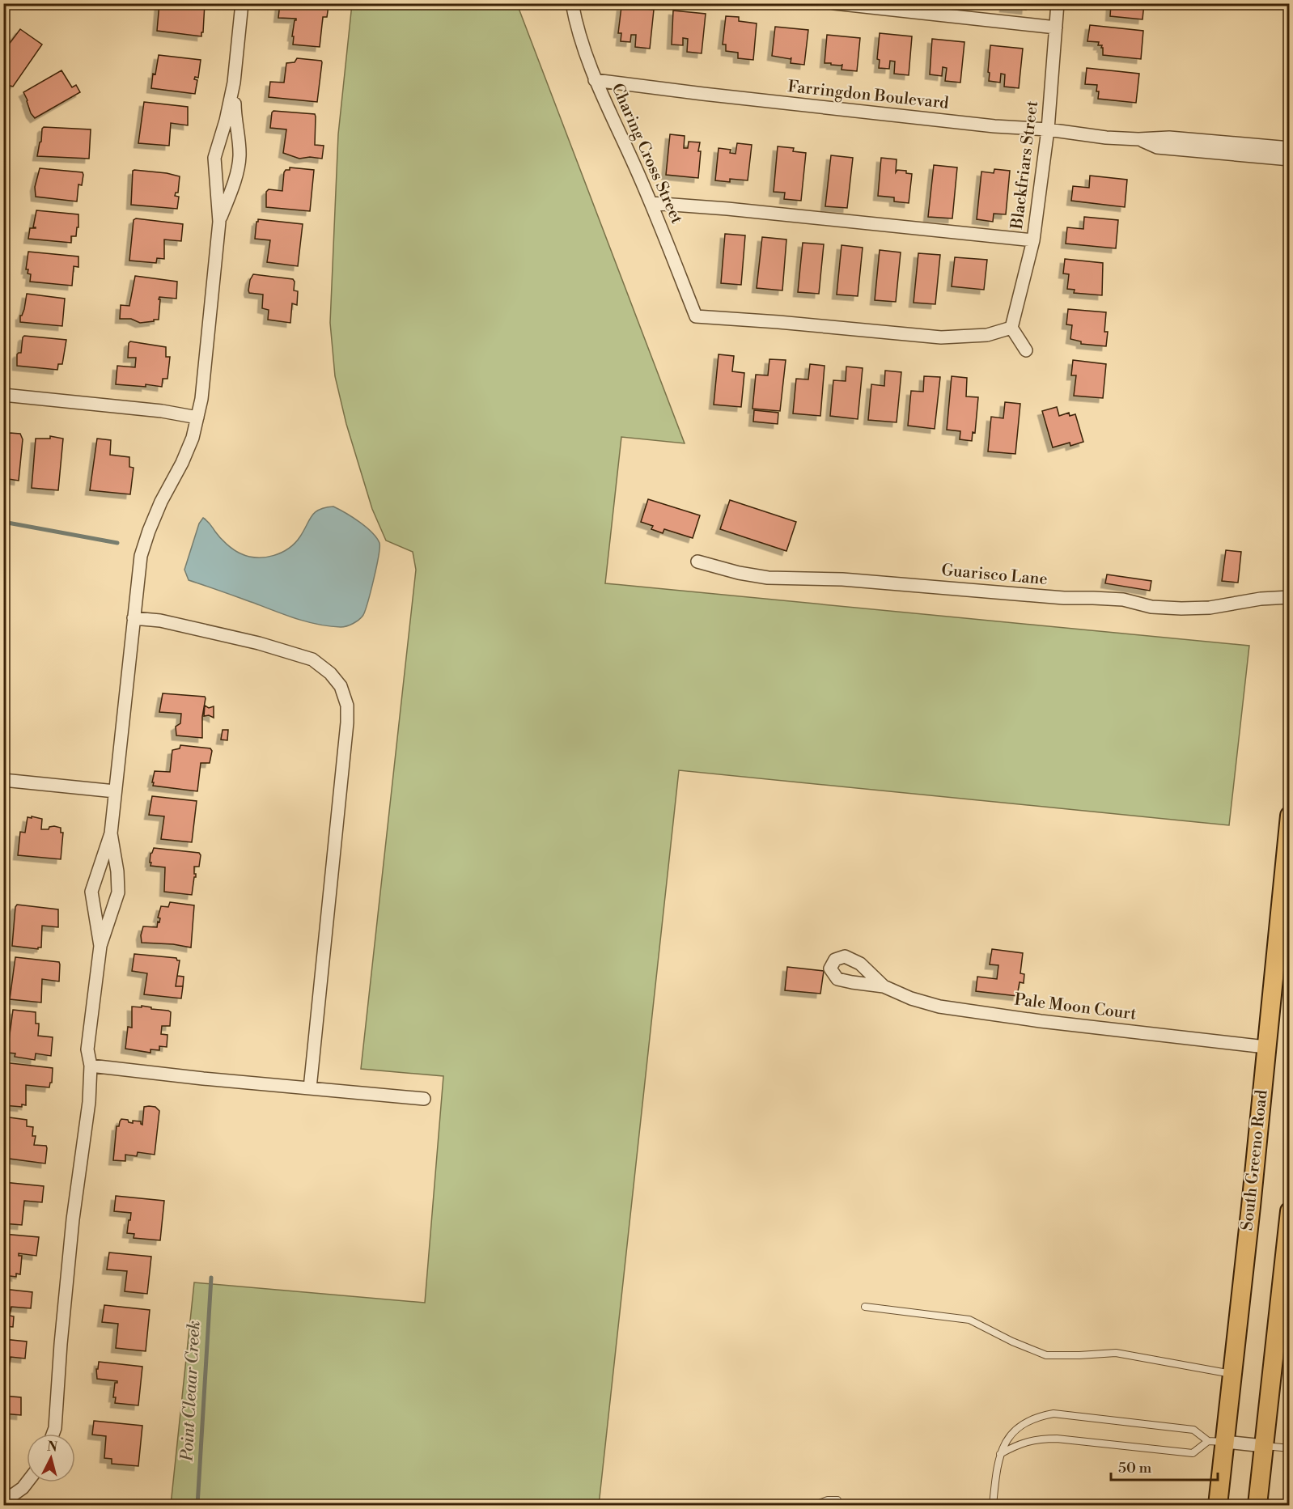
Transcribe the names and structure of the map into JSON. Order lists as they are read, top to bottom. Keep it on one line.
{"streets":{"main road":["South Greeno Road"],"street":["Farringdon Boulevard","Charing Cross Street","Blackfriars Street","Guarisco Lane","Pale Moon Court"]},"crossings":[["Farringdon Boulevard","Charing Cross Street"],["Farringdon Boulevard","Blackfriars Street"],["Charing Cross Street","Blackfriars Street"],["Pale Moon Court","South Greeno Road"]],"water":["Point Cleaar Creek"],"scale_bar":"50 m","north":"top"}
